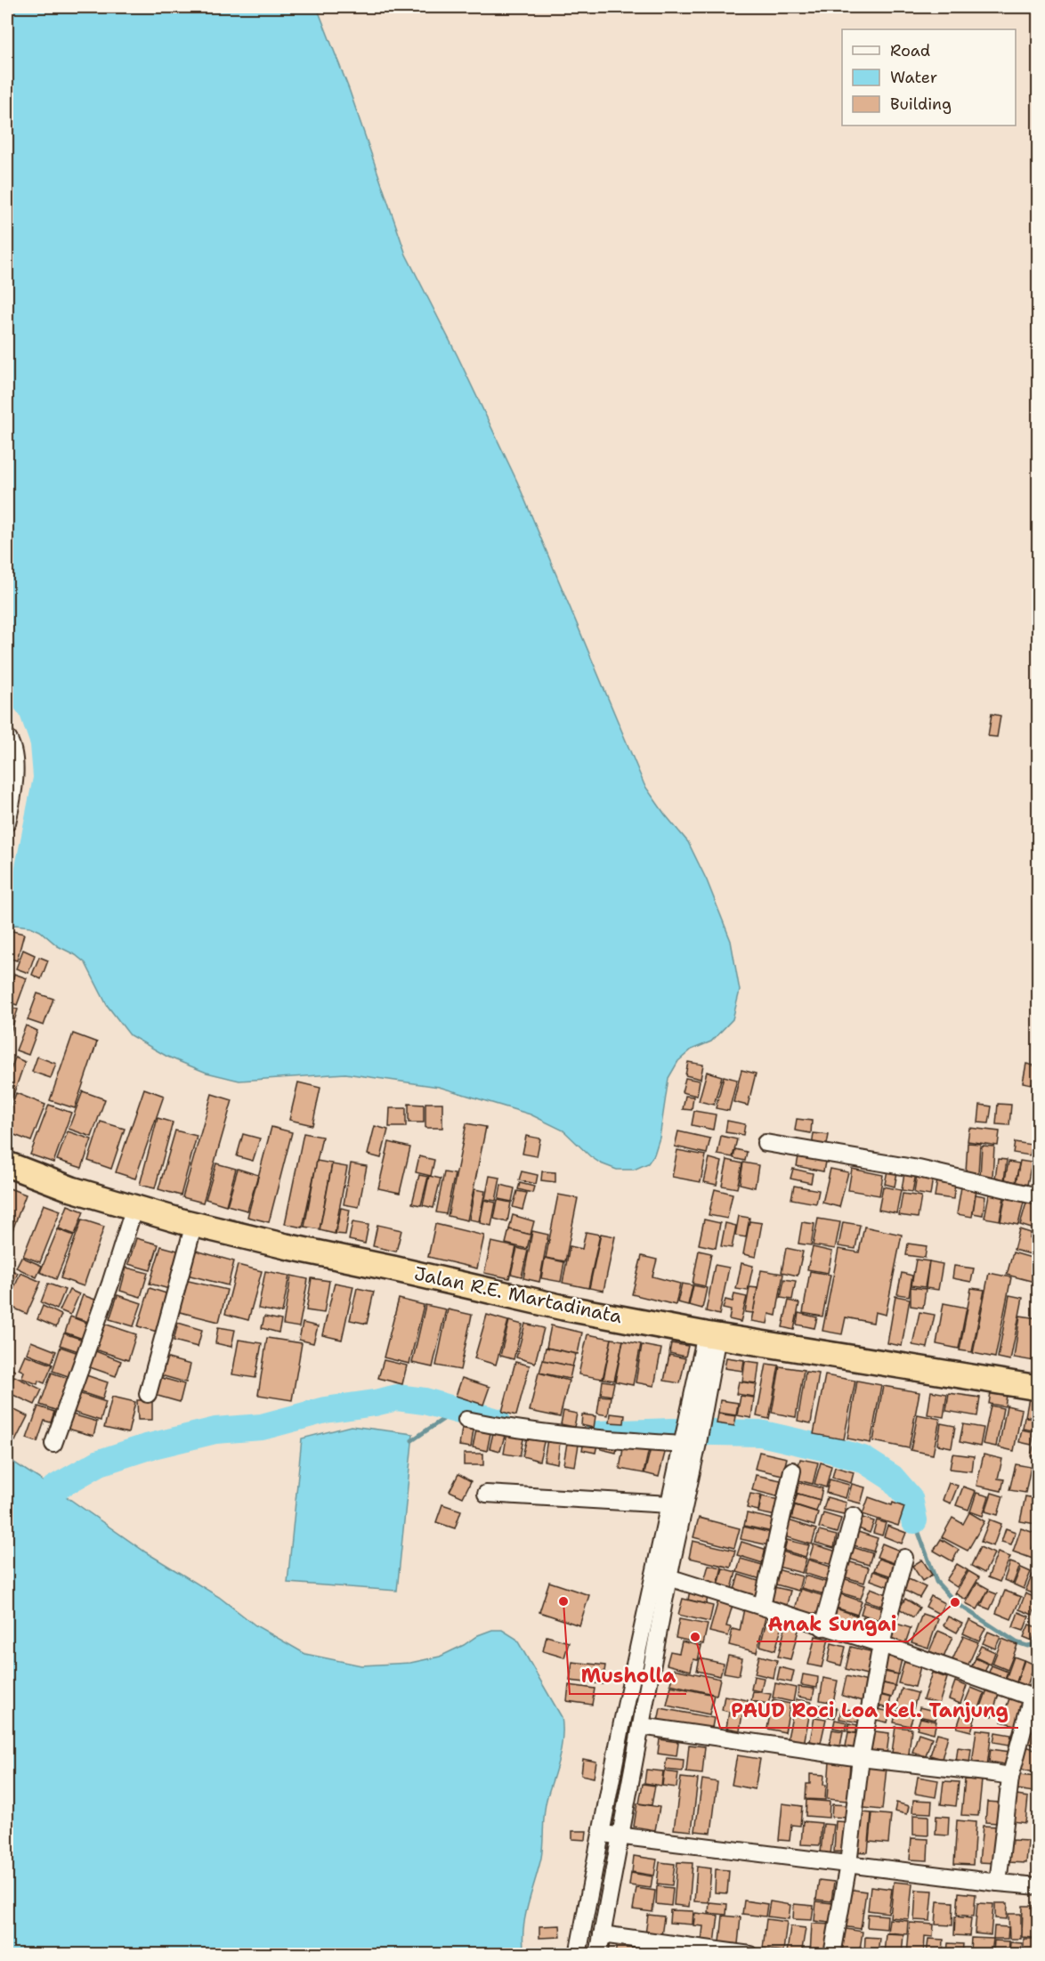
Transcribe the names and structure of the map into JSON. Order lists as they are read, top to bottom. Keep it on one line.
{"streets":{"highway":["Jalan R.E. Martadinata"]},"places":["Musholla","Anak Sungai","PAUD Roci Loa Kel. Tanjung"],"legend":["Road","Water","Building"]}
